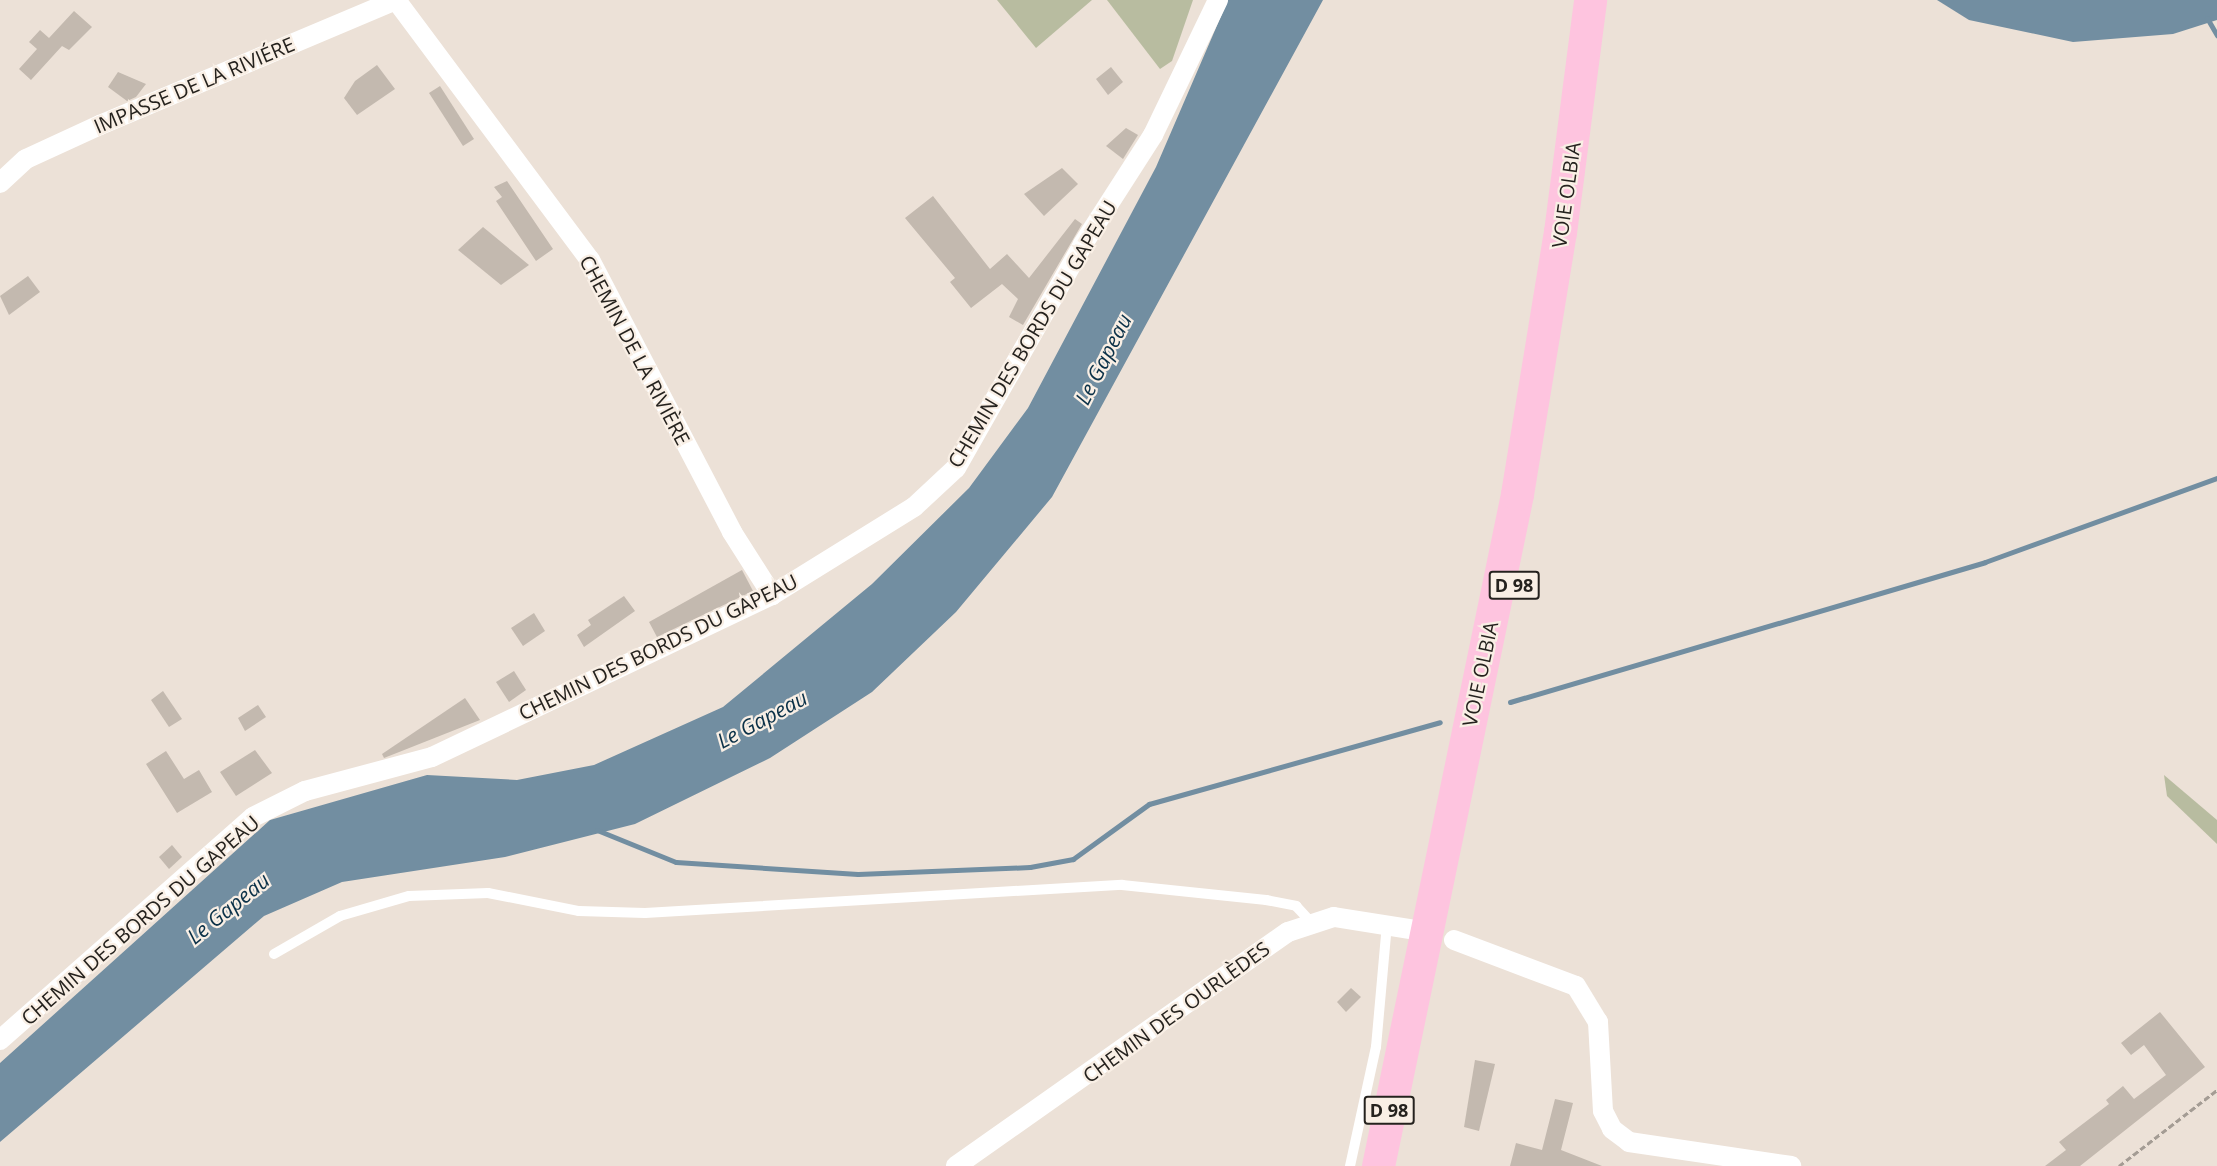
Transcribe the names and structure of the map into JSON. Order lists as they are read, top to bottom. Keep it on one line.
{"streets":{"highway":["VOIE OLBIA","D 98"],"street":["IMPASSE DE LA RIVIÉRE","CHEMIN DES BORDS DU GAPEAU","CHEMIN DE LA RIVIÈRE","CHEMIN DES OURLÈDES"]},"crossings":[["IMPASSE DE LA RIVIÉRE","CHEMIN DE LA RIVIÈRE"],["CHEMIN DES BORDS DU GAPEAU","CHEMIN DE LA RIVIÈRE"]],"water":["Le Gapeau"]}
